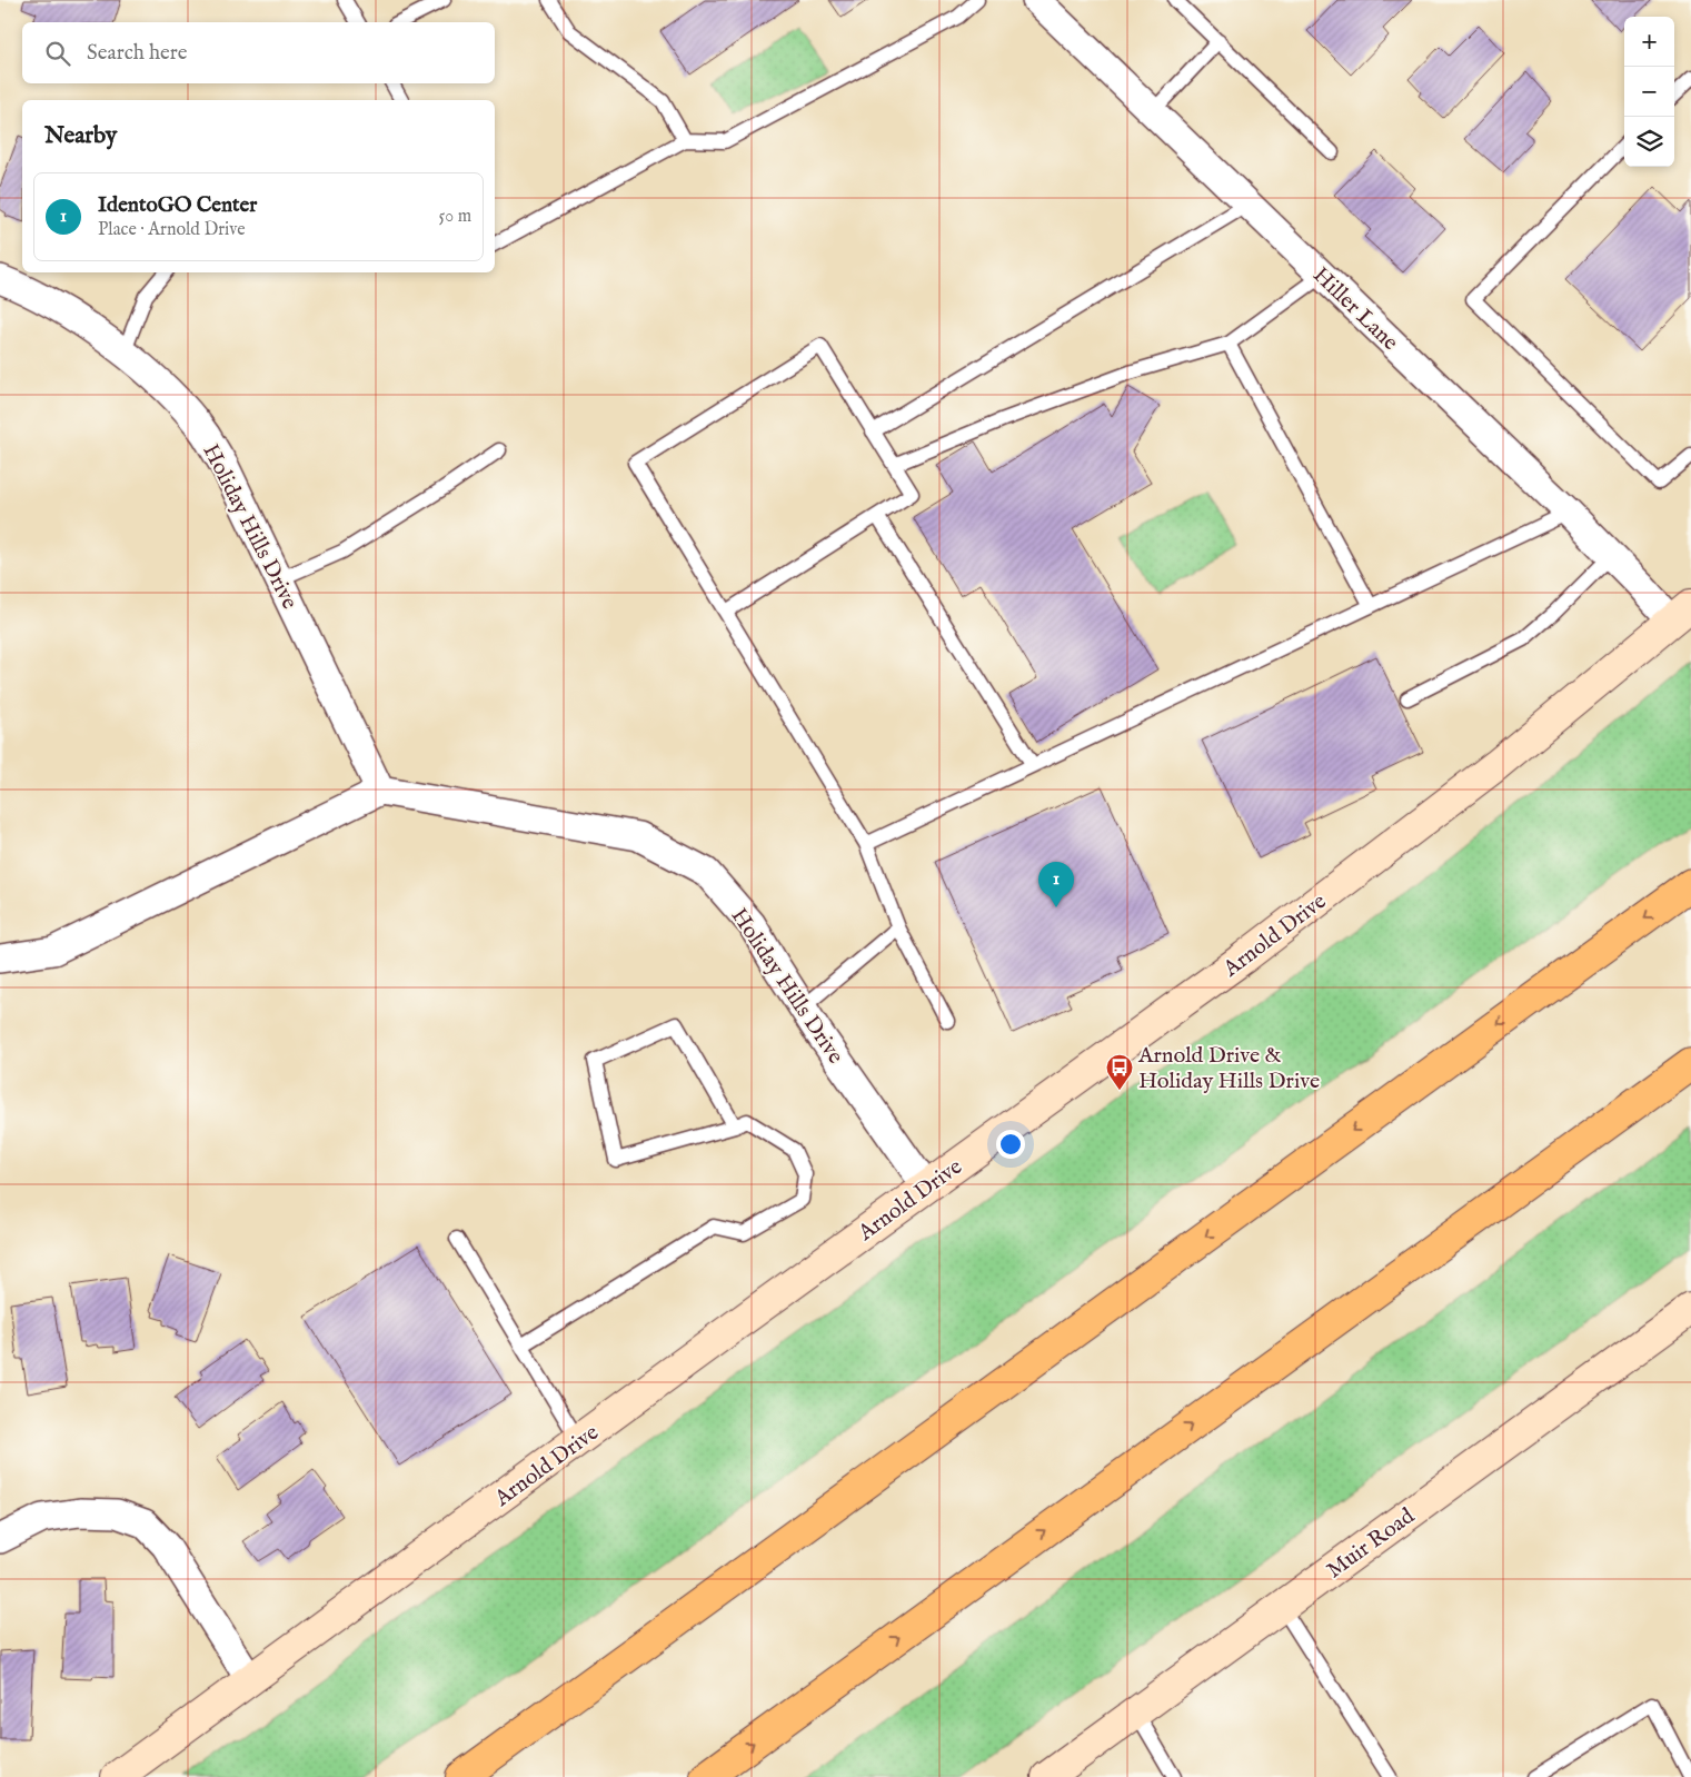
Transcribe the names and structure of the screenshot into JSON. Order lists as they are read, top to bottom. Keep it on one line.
{"streets":{"street":["Hiller Lane","Holiday Hills Drive","Arnold Drive","Muir Road"]},"crossings":[["Hiller Lane","Arnold Drive"],["Holiday Hills Drive","Arnold Drive"]],"places":{"bus stop":["Arnold Drive & Holiday Hills Drive"]},"page":{"map_buttons":["+","−"],"search":"Search here","heading":"Nearby","list":[{"mark":"1","name":"IdentoGO Center","note":"Place · Arnold Drive","value":"50 m"}],"pins":"1"}}
